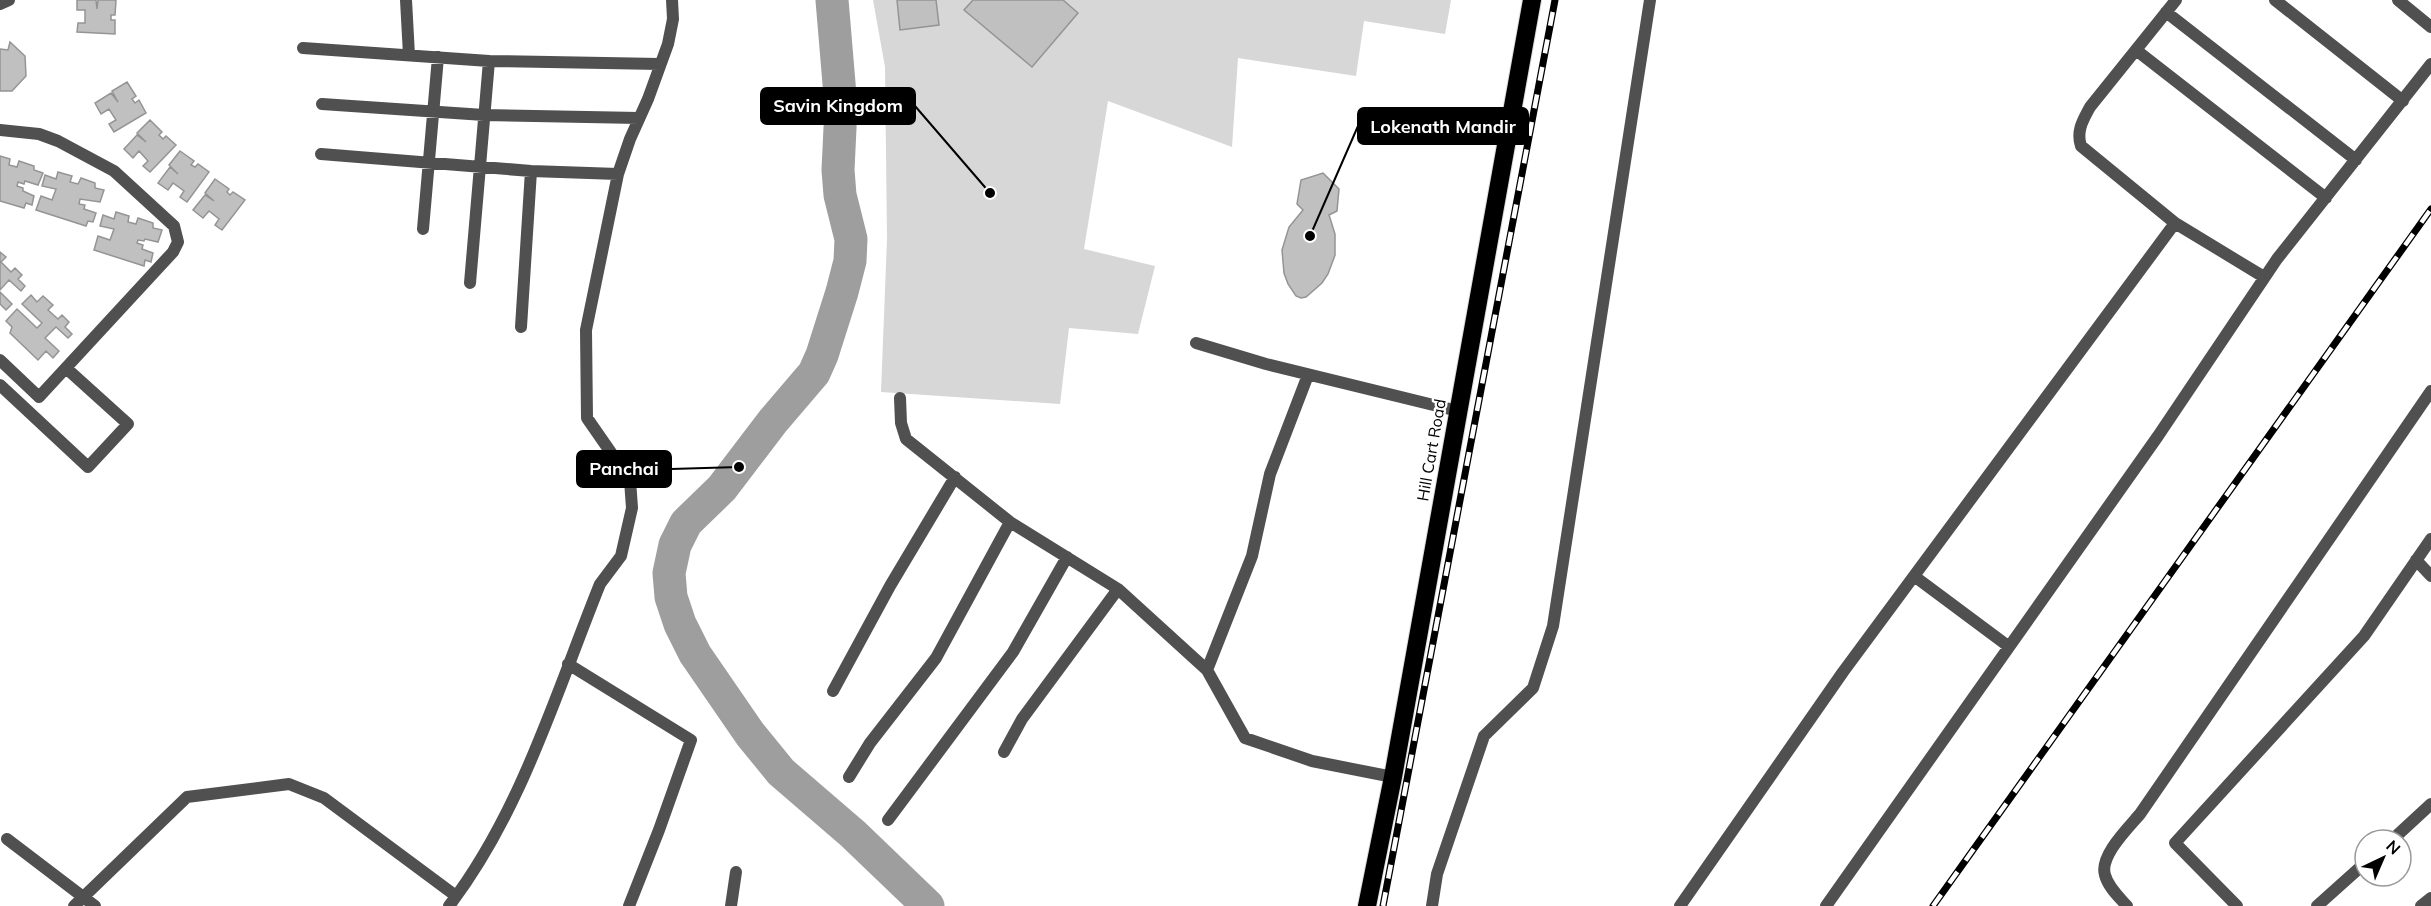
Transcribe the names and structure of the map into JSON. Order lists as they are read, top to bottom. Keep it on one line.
{"streets":{"highway":["Hill Cart Road"]},"places":["Savin Kingdom","Lokenath Mandir","Panchai"],"north":"top right"}
